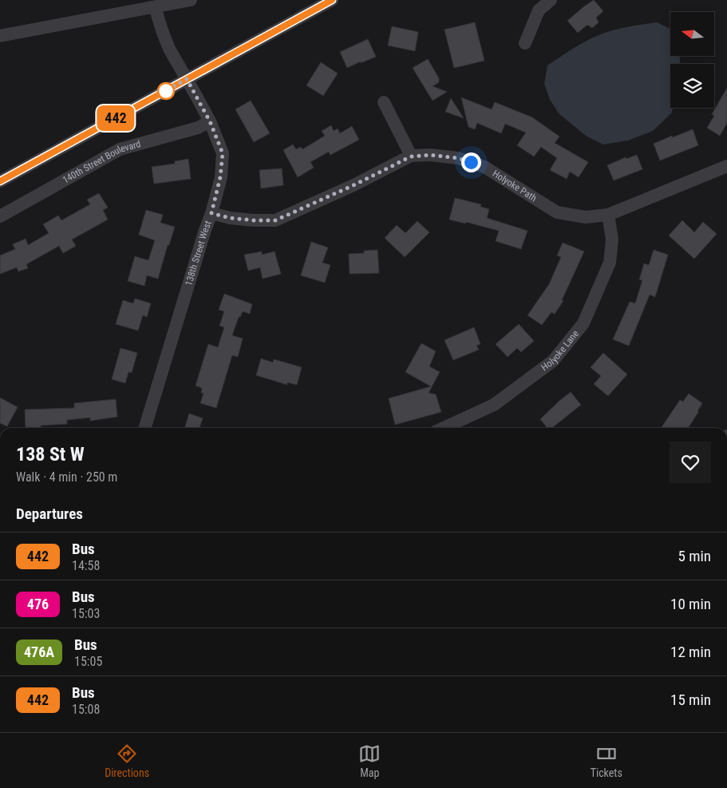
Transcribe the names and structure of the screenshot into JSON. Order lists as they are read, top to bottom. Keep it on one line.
{"streets":{"street":["140th Street Boulevard","Holyoke Path","138th Street West","Holyoke Lane"]},"crossings":[["140th Street Boulevard","138th Street West"],["Holyoke Path","138th Street West"],["Holyoke Path","Holyoke Lane"]],"lines":["bus line 442"],"north":"left","page":{"on_map":"442","heading":[["138 St W","Walk · 4 min · 250 m"],"Departures"],"list":[{"mark":"442","name":"Bus","note":"14:58","value":"5 min"},{"mark":"476","name":"Bus","note":"15:03","value":"10 min"},{"mark":"476A","name":"Bus","note":"15:05","value":"12 min"},{"mark":"442","name":"Bus","note":"15:08","value":"15 min"}],"tabs":["Directions","Map","Tickets"]}}
